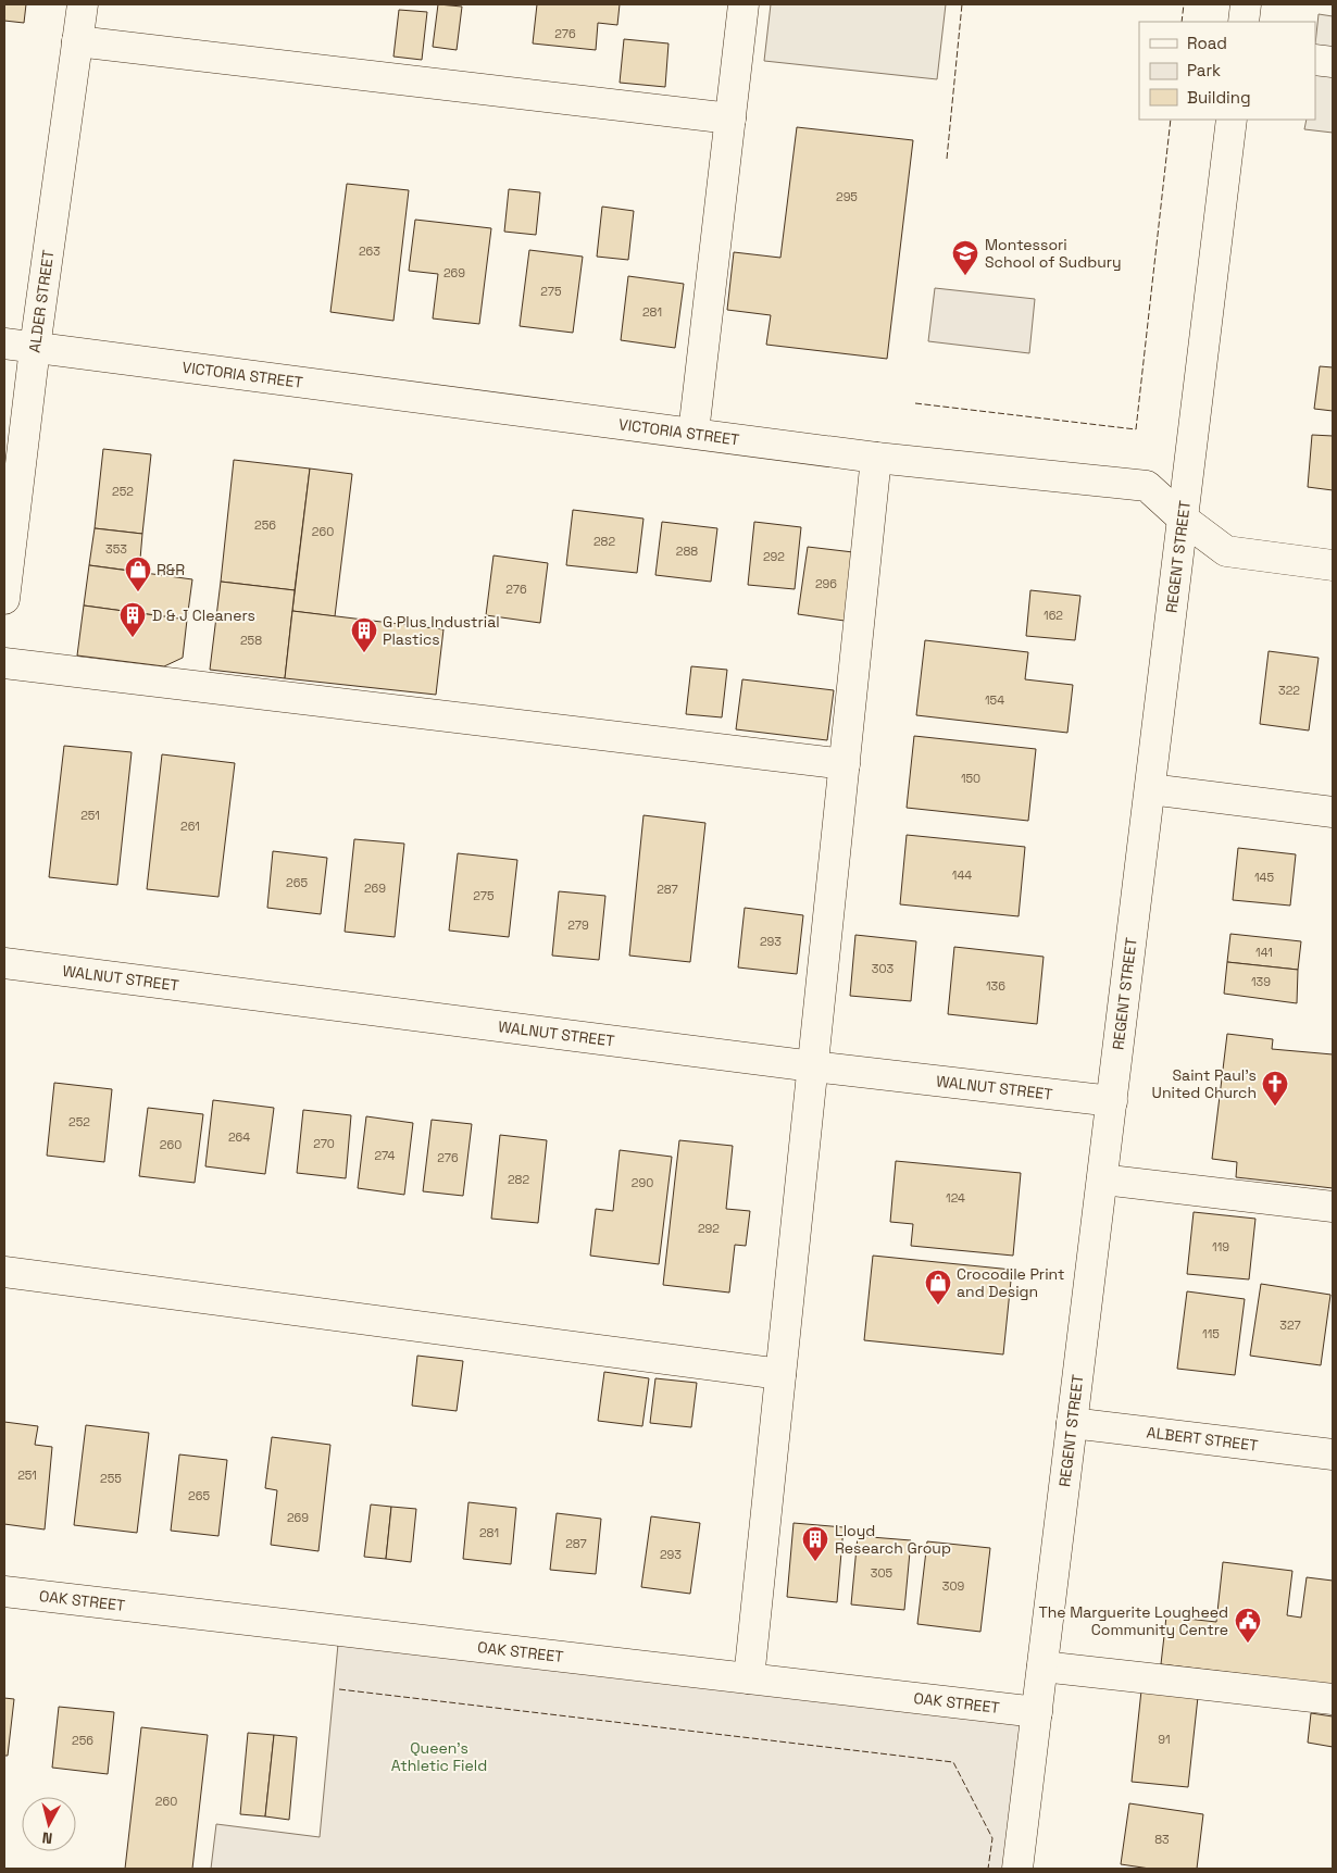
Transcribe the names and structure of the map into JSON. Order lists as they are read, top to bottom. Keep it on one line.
{"streets":{"street":["ALDER STREET","VICTORIA STREET","REGENT STREET","WALNUT STREET","ALBERT STREET","OAK STREET"]},"crossings":[["ALDER STREET","VICTORIA STREET"],["VICTORIA STREET","REGENT STREET"],["REGENT STREET","WALNUT STREET"],["REGENT STREET","ALBERT STREET"],["REGENT STREET","OAK STREET"]],"parks":["Queen's Athletic Field"],"places":{"school or university":["Montessori School of Sudbury"],"shop":["R&R","Crocodile Print and Design"],"building":["D & J Cleaners","G Plus Industrial Plastics","Lloyd Research Group"],"church":["Saint Paul's United Church"],"public building":["The Marguerite Lougheed Community Centre"]},"house_numbers":["276","295","263","269","275","281","252","256","260","282","353","288","292","296","276","162","258","322","154","150","251","261","144","145","265","269","287","275","279","293","141","303","139","136","252","264","270","260","274","276","282","290","124","292","119","327","115","251","255","265","269","281","287","293","305","309","91","256","260","83"],"legend":["Road","Park","Building"],"north":"bottom"}
